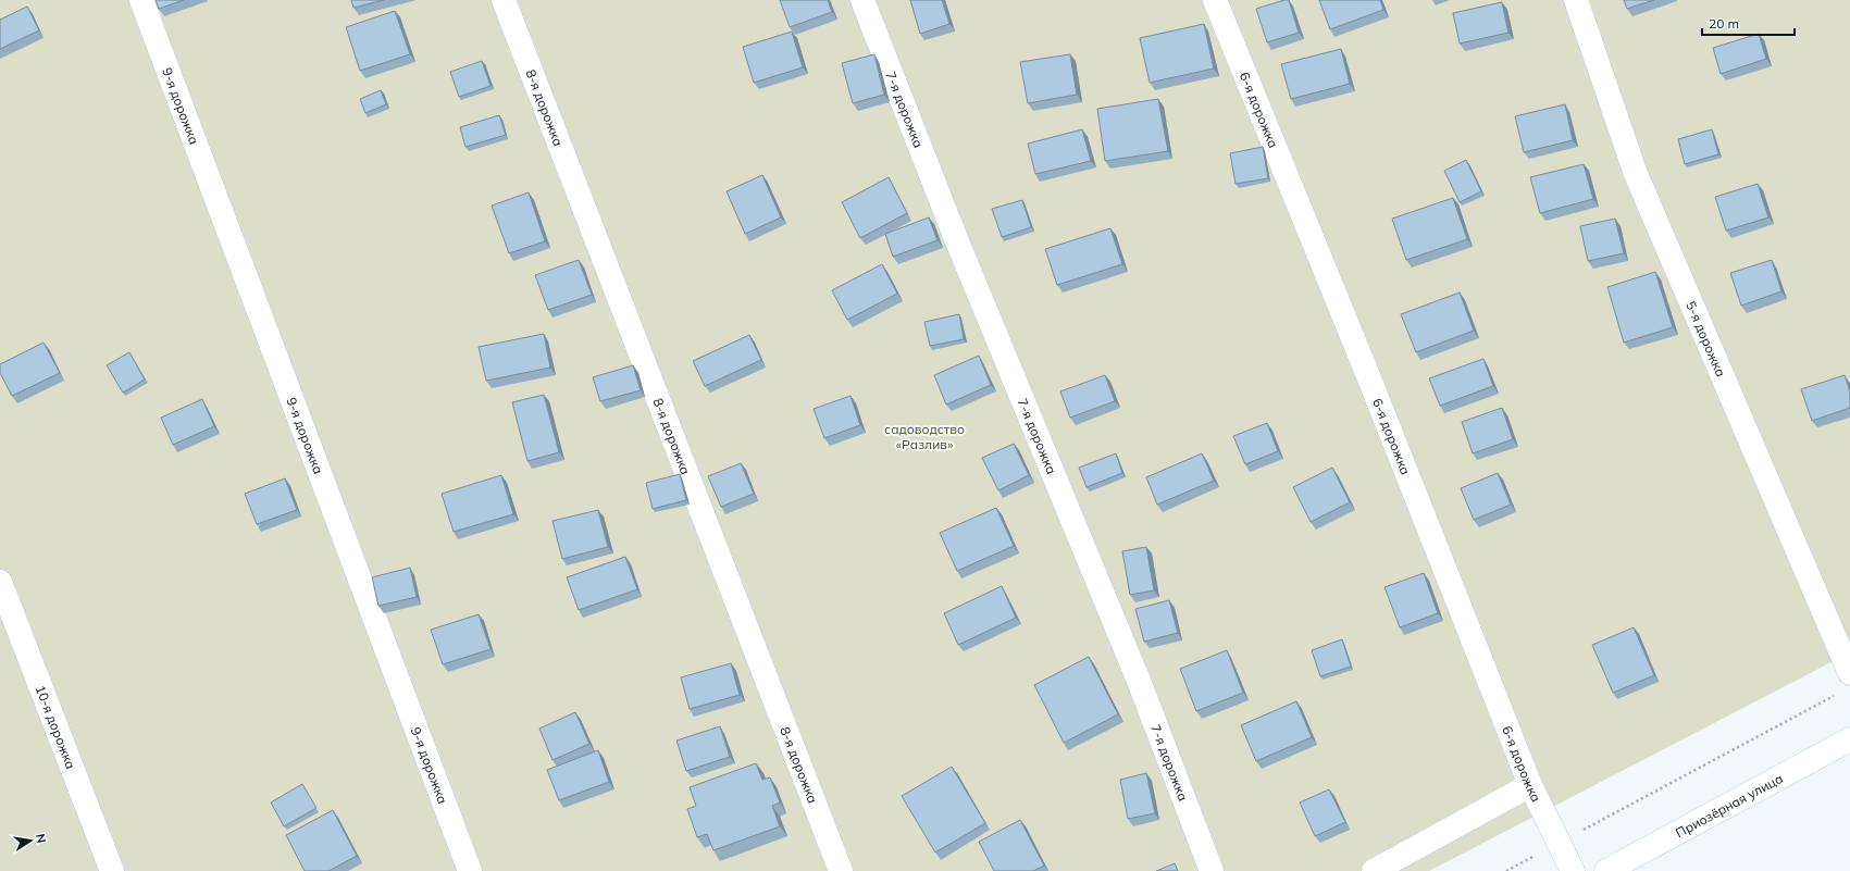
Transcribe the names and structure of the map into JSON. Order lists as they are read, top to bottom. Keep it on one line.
{"streets":{"street":["9-я дорожка","8-я дорожка","7-я дорожка","6-я дорожка","5-я дорожка","10-я дорожка","Приозёрная улица"]},"parks":["садоводство «Разлив»"],"scale_bar":"20 m","north":"right"}
